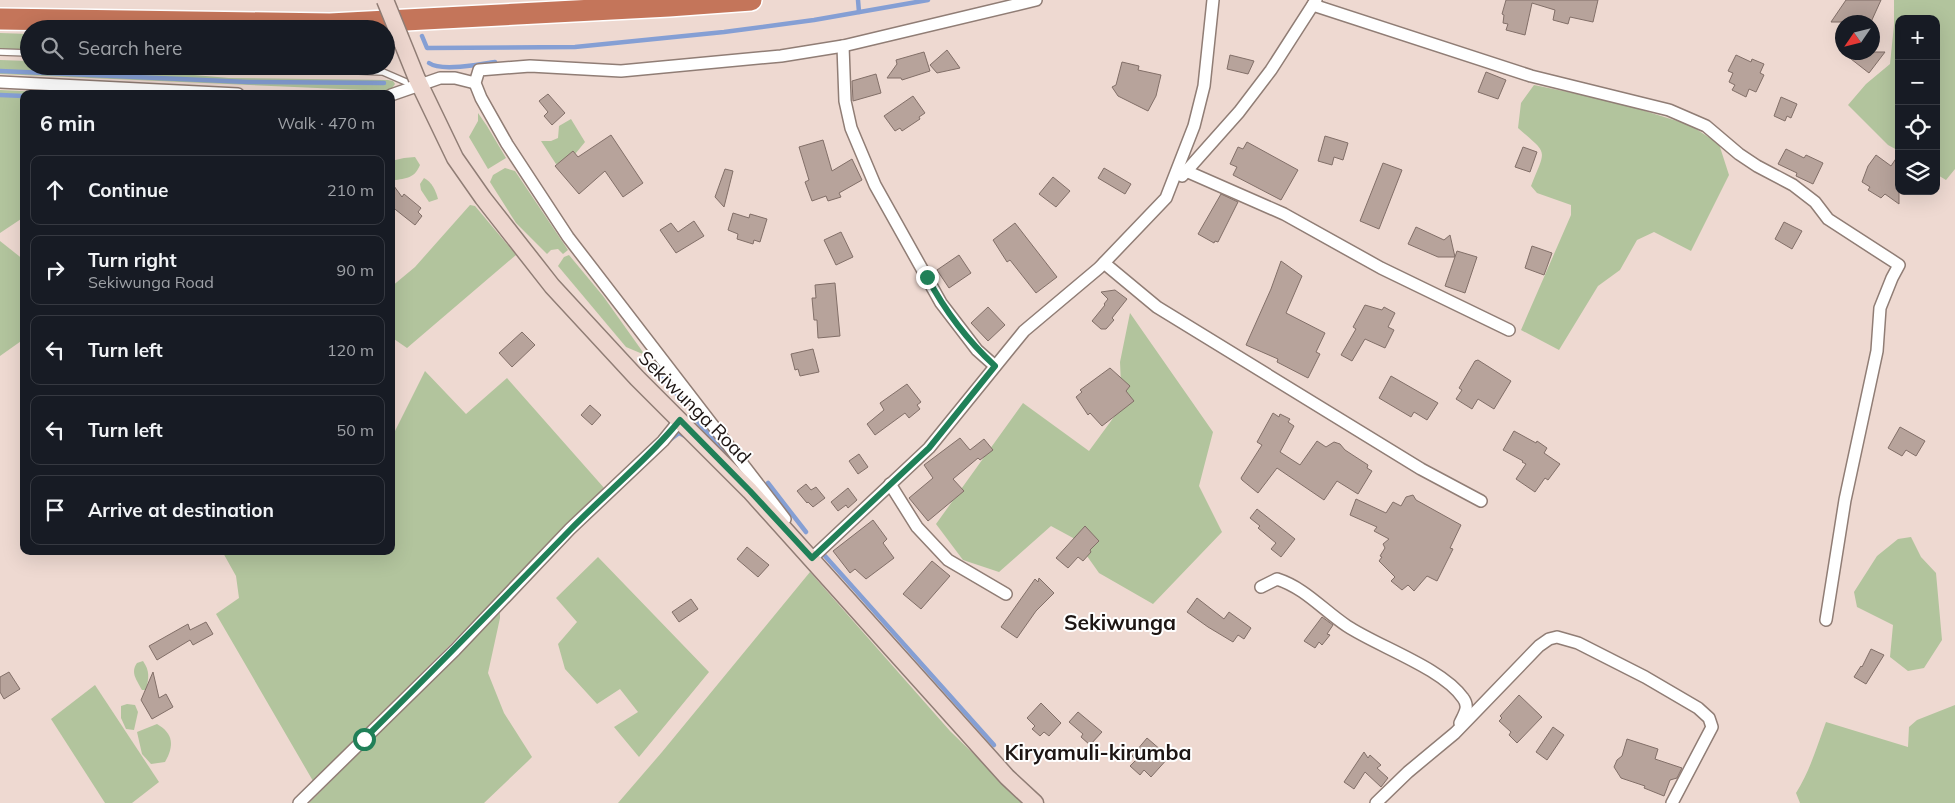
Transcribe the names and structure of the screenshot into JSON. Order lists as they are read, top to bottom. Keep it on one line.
{"streets":{"main road":["Sekiwunga Road"]},"districts":["Sekiwunga","Kiryamuli-kirumba"],"north":"bottom left","page":{"map_buttons":["+","−"],"search":"Search here","heading":["6 min","Walk · 470 m"],"list":[["Continue","210 m"],["Turn right","Sekiwunga Road","90 m"],["Turn left","120 m"],["Turn left","50 m"],"Arrive at destination"]}}
